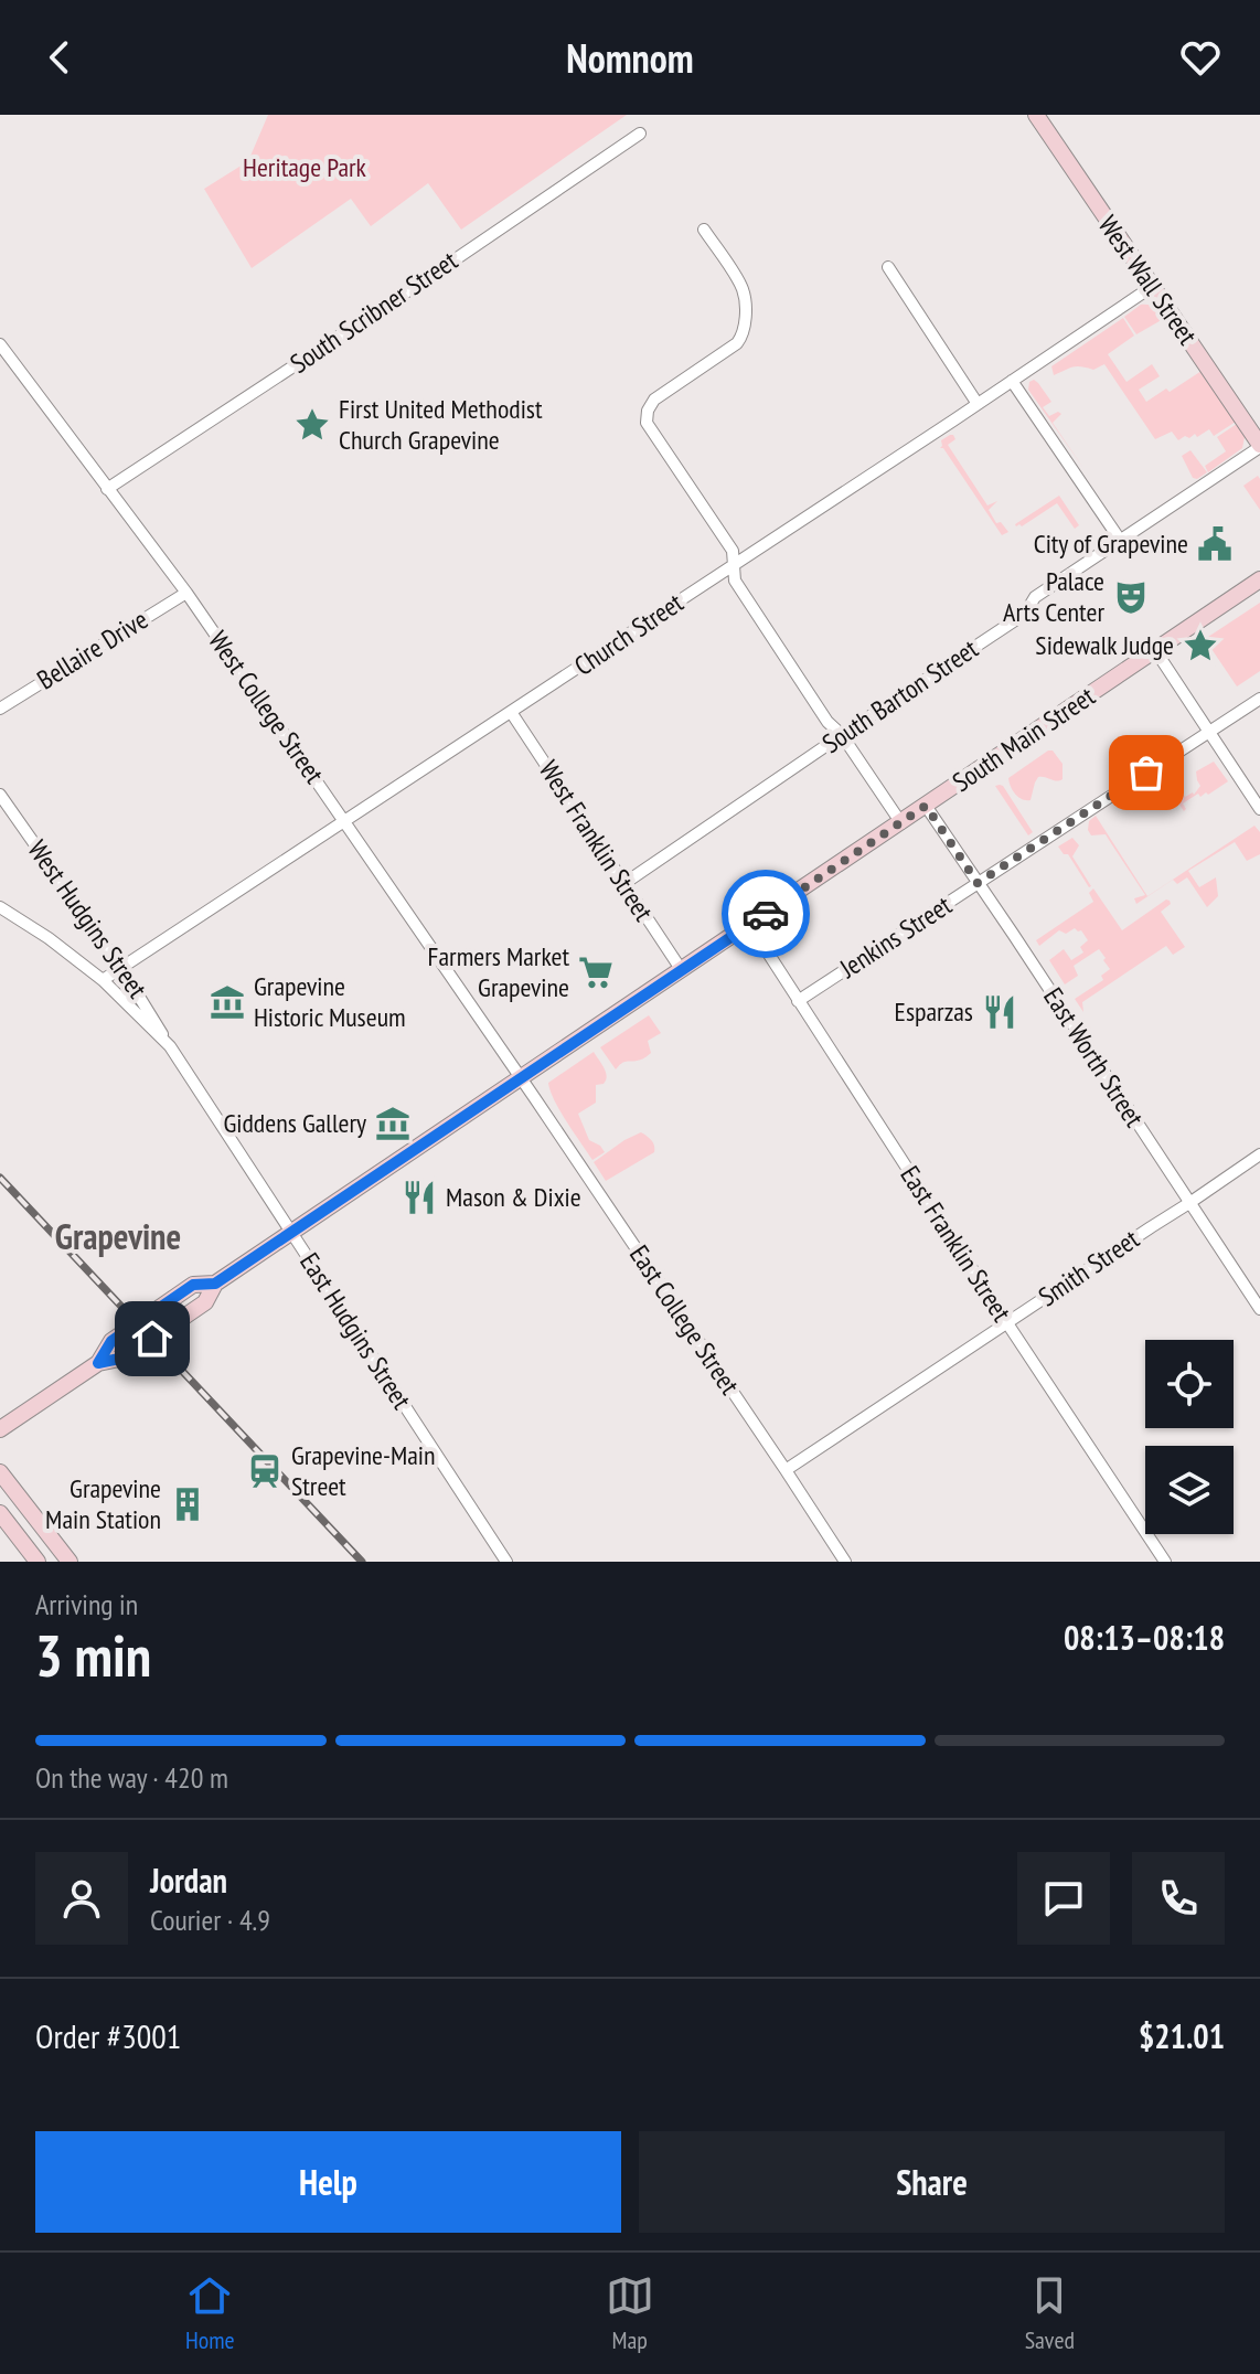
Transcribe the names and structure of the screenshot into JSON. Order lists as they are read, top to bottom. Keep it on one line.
{"streets":{"main road":["West Wall Street","South Main Street"],"street":["South Scribner Street","Church Street","Bellaire Drive","South Barton Street","West College Street","West Franklin Street","West Hudgins Street","Jenkins Street","East Worth Street","East Franklin Street","Smith Street","East College Street","East Hudgins Street"]},"crossings":[["West Wall Street","Church Street"],["West Wall Street","South Barton Street"],["South Scribner Street","West College Street"],["Church Street","West College Street"],["Church Street","West Franklin Street"],["Church Street","West Hudgins Street"],["Bellaire Drive","West College Street"],["South Barton Street","West Franklin Street"],["West College Street","South Main Street"],["West College Street","East College Street"],["South Main Street","West Franklin Street"],["South Main Street","West Hudgins Street"],["South Main Street","East Worth Street"],["South Main Street","East Franklin Street"],["South Main Street","East College Street"],["South Main Street","East Hudgins Street"],["West Hudgins Street","East Hudgins Street"],["Jenkins Street","East Worth Street"],["Jenkins Street","East Franklin Street"],["East Worth Street","Smith Street"],["East Franklin Street","Smith Street"],["Smith Street","East College Street"]],"districts":["Grapevine"],"parks":["Heritage Park"],"places":{"place":["First United Methodist Church Grapevine","Sidewalk Judge"],"public building":["City of Grapevine"],"theatre":["Palace Arts Center"],"supermarket":["Farmers Market Grapevine"],"museum":["Grapevine Historic Museum","Giddens Gallery"],"restaurant":["Esparzas","Mason & Dixie"],"station":["Grapevine-Main Street"],"building":["Grapevine Main Station"]},"page":{"header":"Nomnom","heading":["3 min","Arriving in","08:13–08:18"],"panel":["Jordan","Courier · 4.9","Order #3001","$21.01"],"bar":"On the way · 420 m","buttons":["Help","Share"],"tabs":["Home","Map","Saved"]}}
